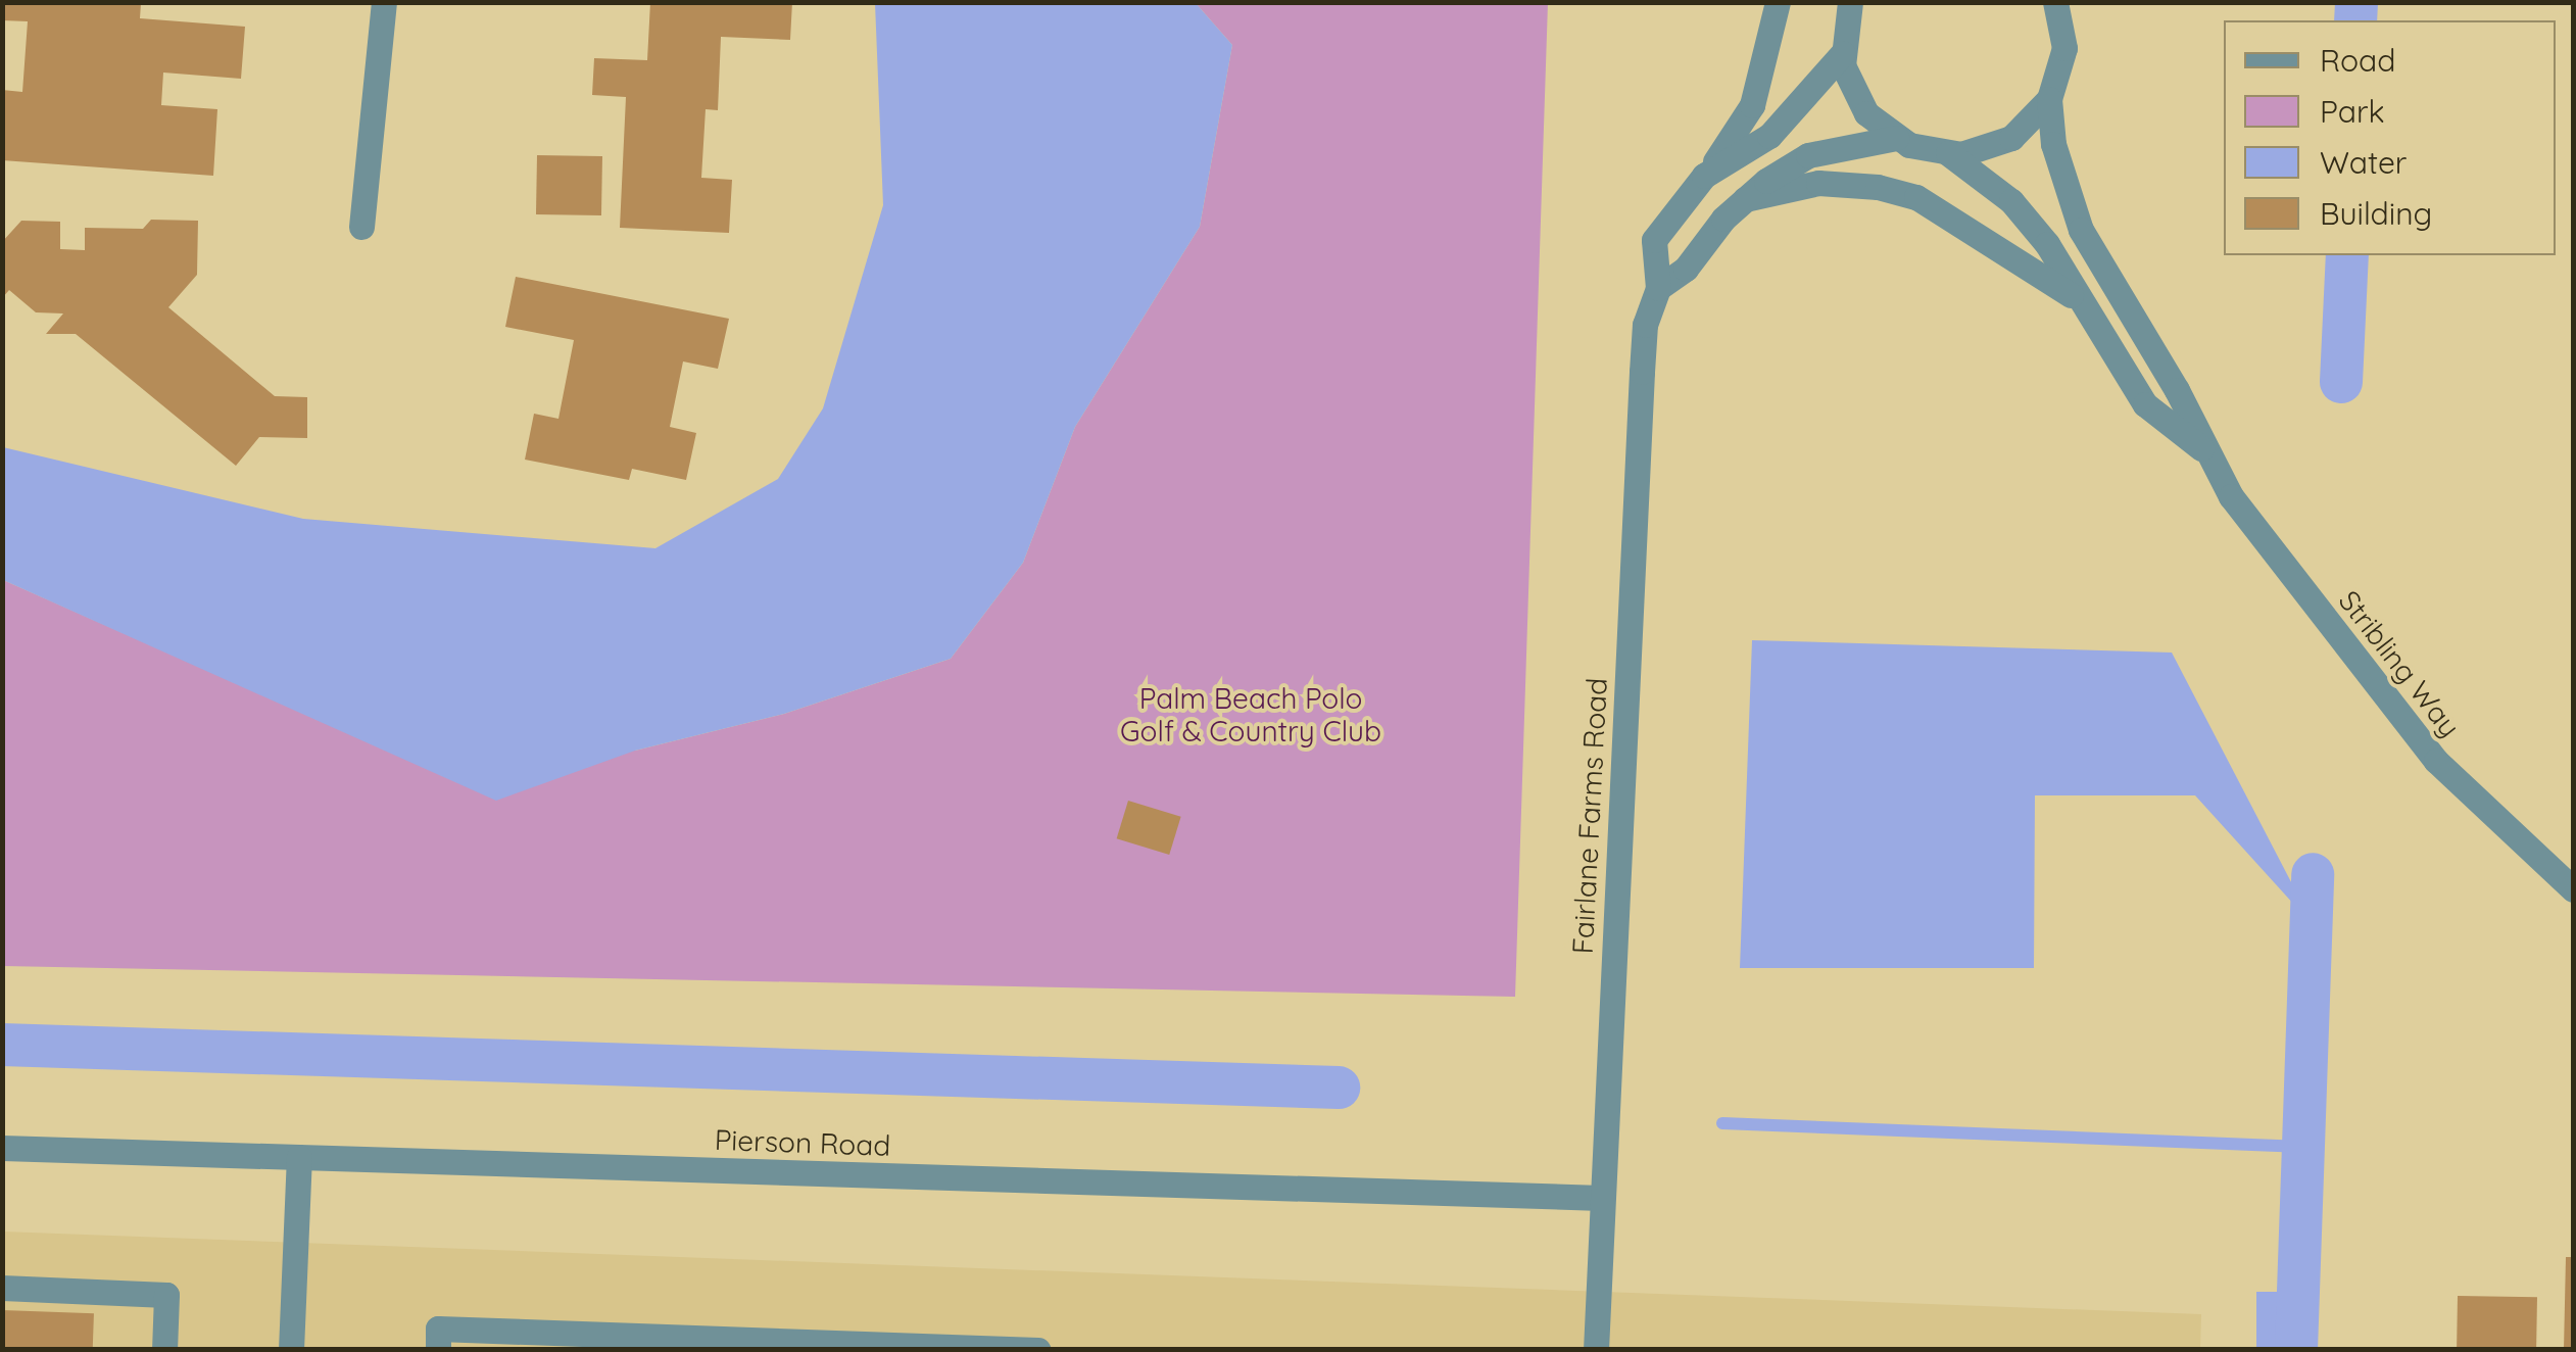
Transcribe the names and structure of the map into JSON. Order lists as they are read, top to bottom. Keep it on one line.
{"streets":{"street":["Stribling Way","Fairlane Farms Road","Pierson Road"]},"crossings":[["Fairlane Farms Road","Pierson Road"]],"parks":["Palm Beach Polo Golf & Country Club"],"legend":["Road","Park","Water","Building"]}
